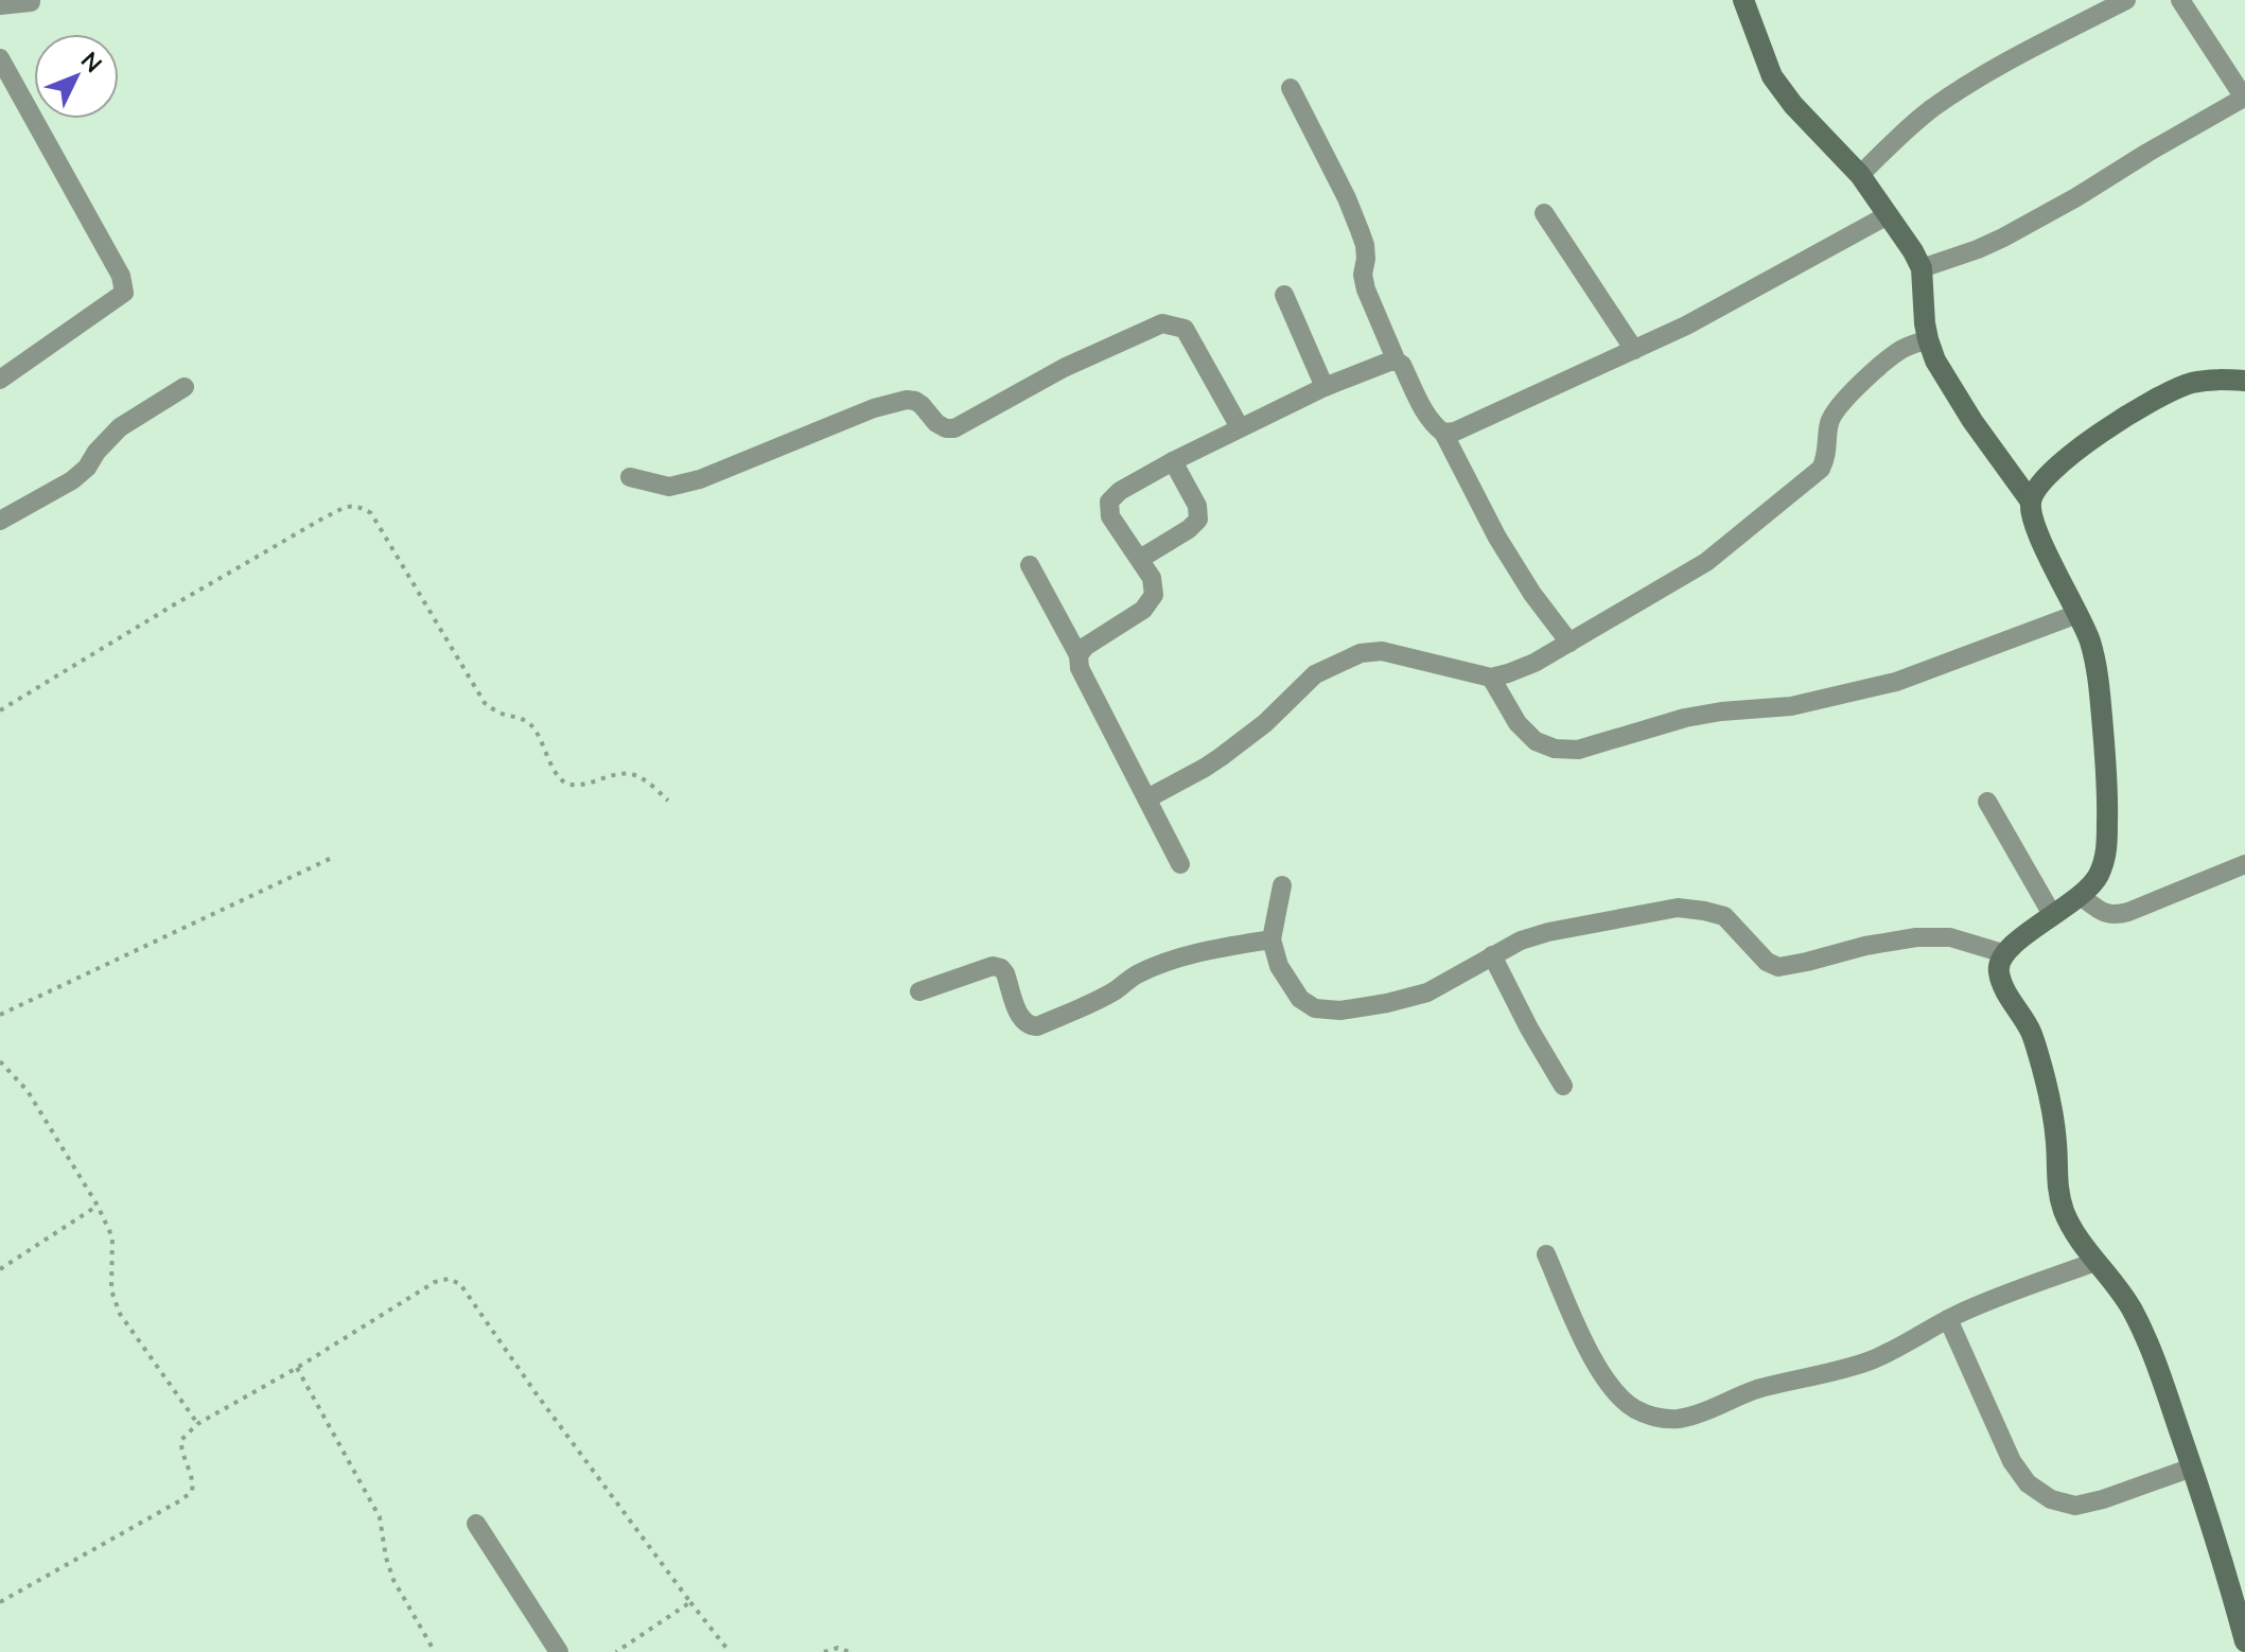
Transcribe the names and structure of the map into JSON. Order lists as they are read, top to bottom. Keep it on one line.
{"north":"top right"}
